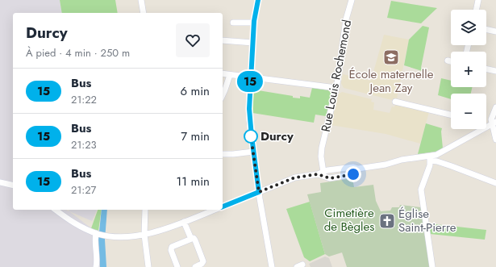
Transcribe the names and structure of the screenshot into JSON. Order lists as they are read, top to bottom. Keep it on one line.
{"streets":{"street":["Rue Louis Rochemond"]},"parks":["Cimetière de Bègles"],"places":{"school or university":["École maternelle Jean Zay"],"other":["Durcy"],"church":["Église Saint-Pierre"]},"lines":["bus line 15"],"page":{"on_map":"15","map_buttons":["+","−"],"heading":["Durcy","À pied · 4 min · 250 m"],"list":[{"mark":"15","name":"Bus","note":"21:22","value":"6 min"},{"mark":"15","name":"Bus","note":"21:23","value":"7 min"},{"mark":"15","name":"Bus","note":"21:27","value":"11 min"}]}}
